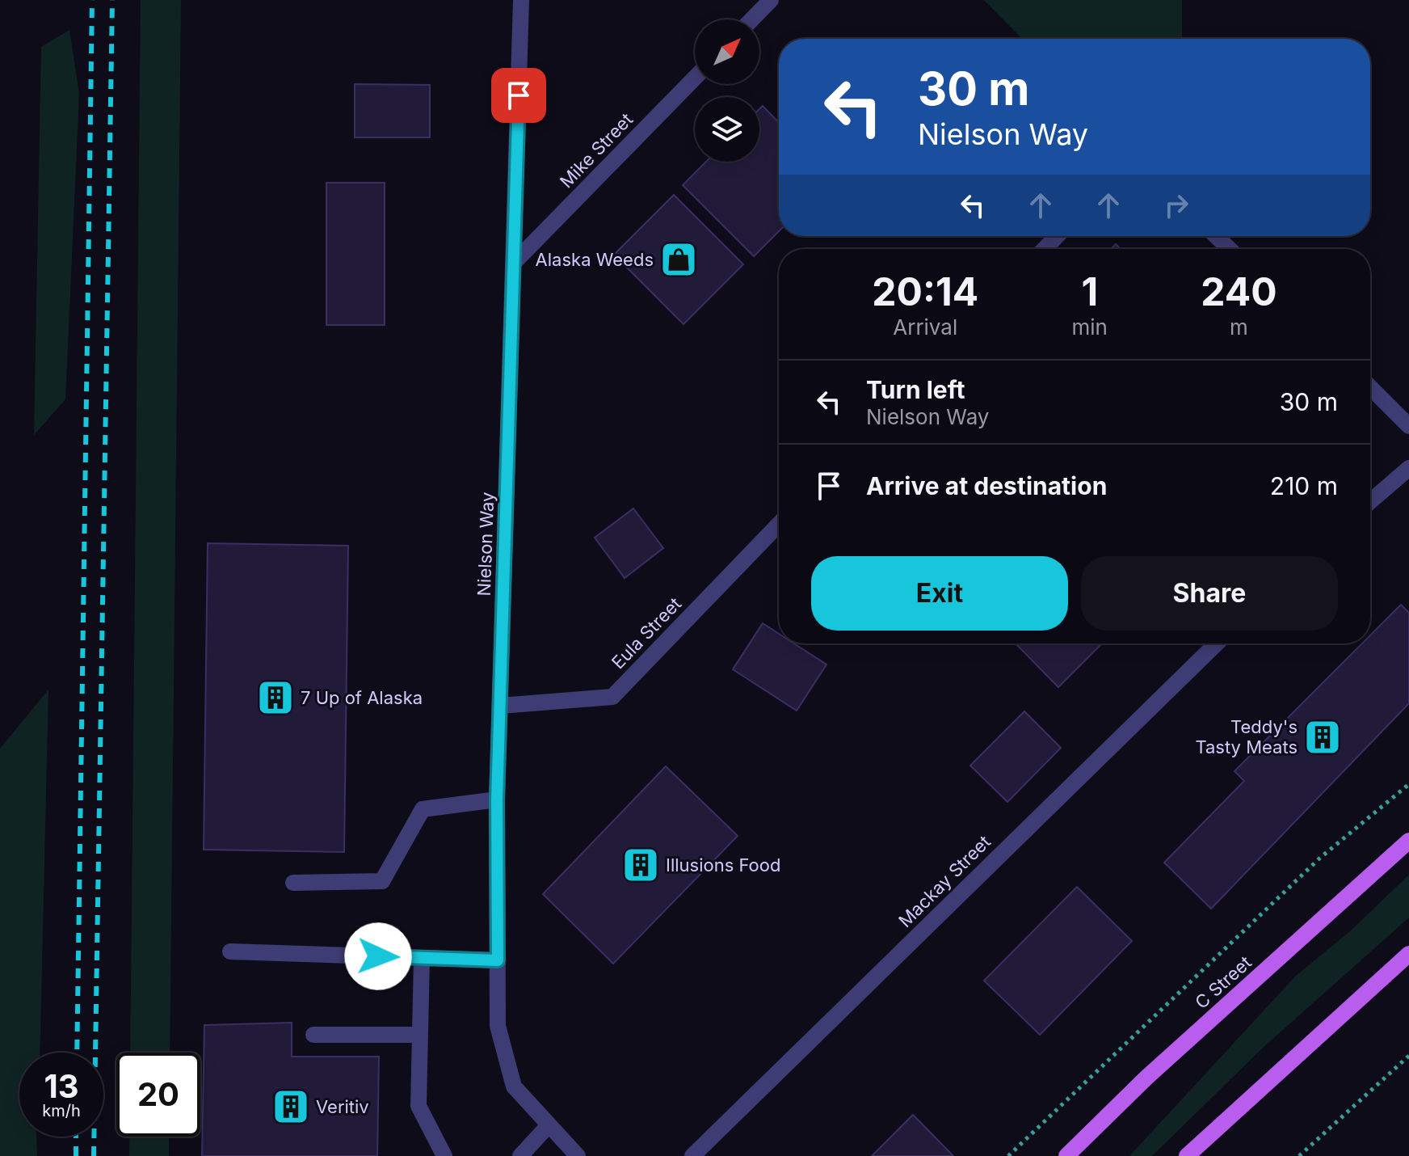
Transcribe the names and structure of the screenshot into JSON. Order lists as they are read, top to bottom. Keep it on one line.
{"streets":{"main road":["C Street"],"street":["Mike Street","Nielson Way","Eula Street","Mackay Street"]},"crossings":[["Mike Street","Nielson Way"],["Nielson Way","Eula Street"]],"places":{"shop":["Alaska Weeds"],"building":["7 Up of Alaska","Teddy's Tasty Meats","Illusions Food","Veritiv"]},"north":"top right","page":{"turn":["30 m","Nielson Way"],"eta":["20:14","Arrival","1","min","240","m"],"list":[{"name":"Turn left","note":"Nielson Way","value":"30 m"},{"name":"Arrive at destination","value":"210 m"}],"buttons":["Exit","Share"],"speed":"13 km/h","limit":"20"}}
